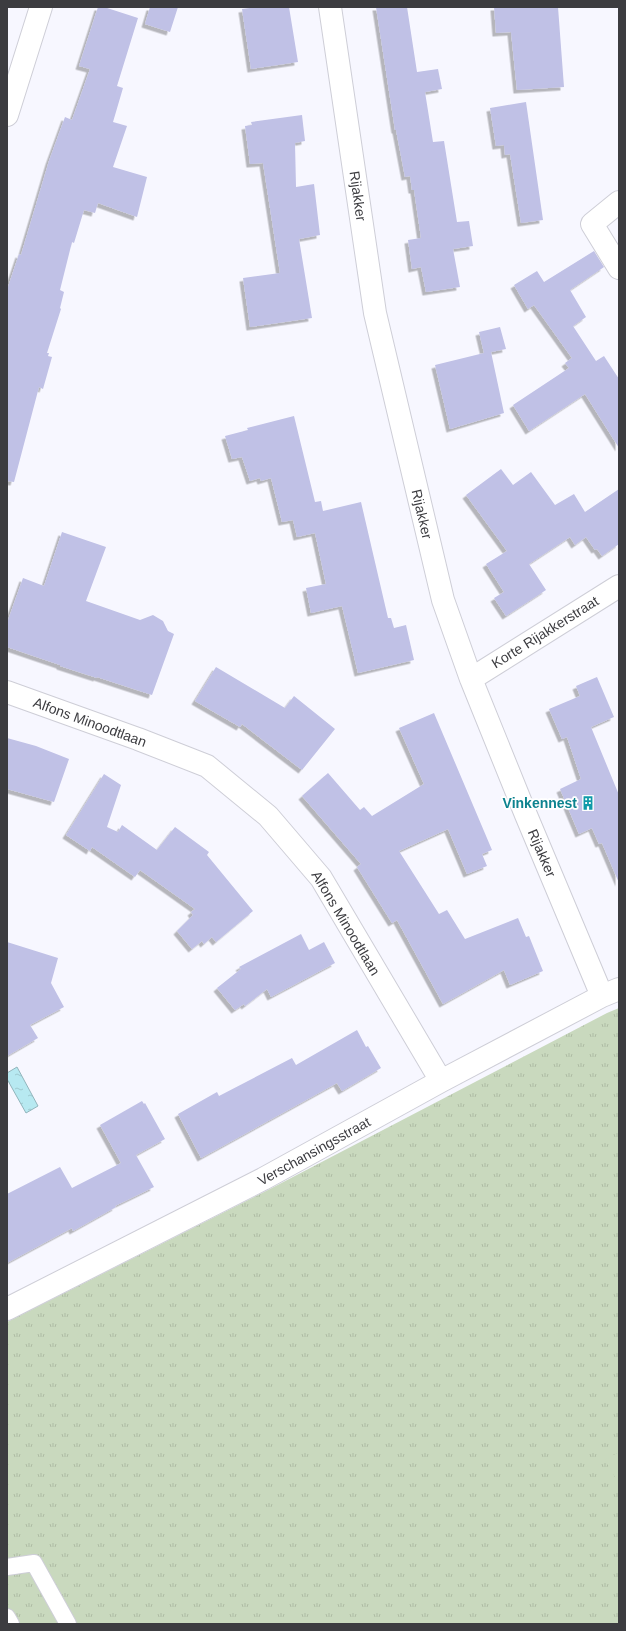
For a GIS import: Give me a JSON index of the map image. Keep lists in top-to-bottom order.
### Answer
{
  "streets": {
    "street": [
      "Rijakker",
      "Korte Rijakkerstraat",
      "Alfons Minoodtlaan",
      "Verschansingsstraat"
    ]
  },
  "crossings": [
    ["Rijakker", "Korte Rijakkerstraat"],
    ["Rijakker", "Verschansingsstraat"],
    ["Alfons Minoodtlaan", "Verschansingsstraat"]
  ],
  "places": {
    "building": ["Vinkennest"]
  }
}
